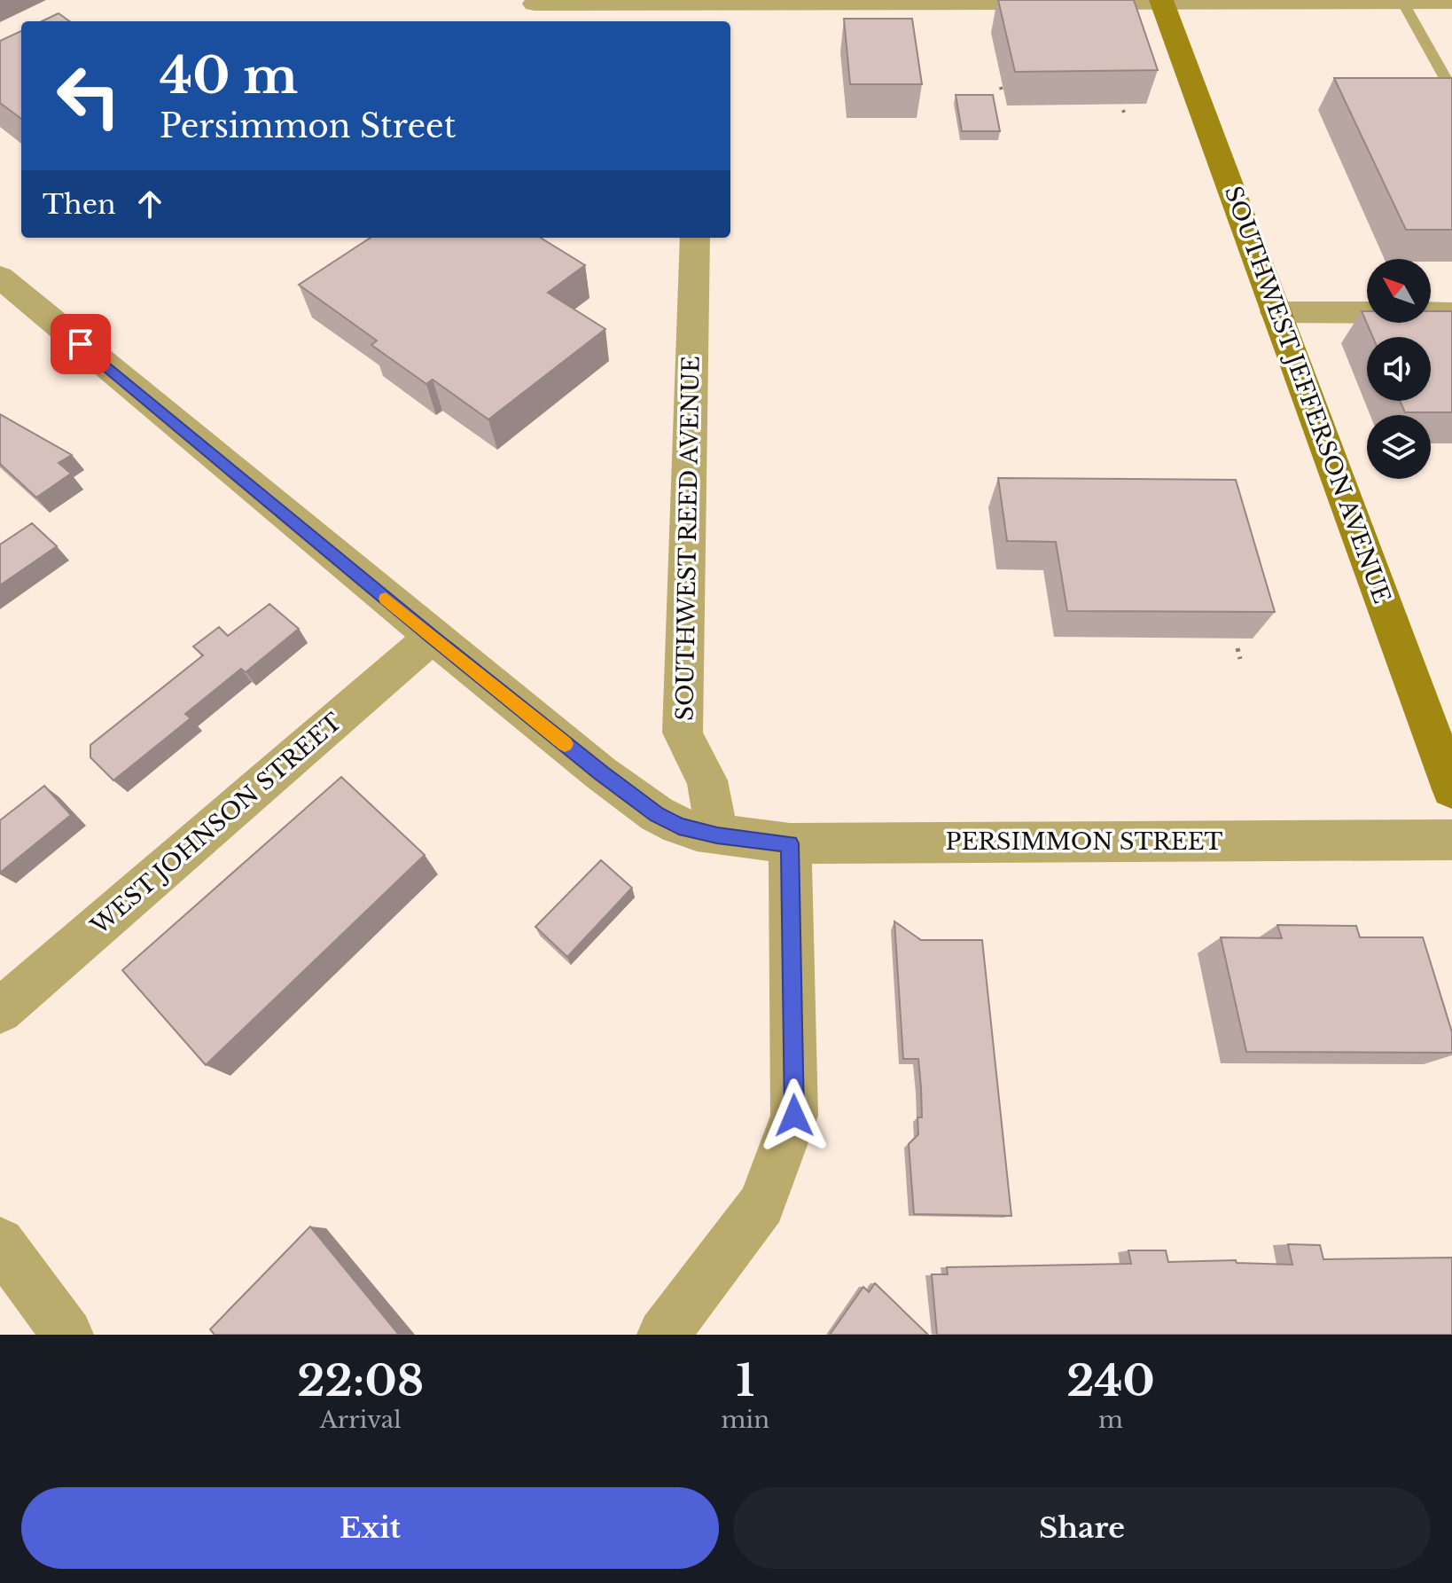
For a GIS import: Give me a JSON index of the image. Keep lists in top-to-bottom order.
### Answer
{
  "streets": {
    "main road": ["SOUTHWEST JEFFERSON AVENUE"],
    "street": ["SOUTHWEST REED AVENUE", "WEST JOHNSON STREET", "PERSIMMON STREET"]
  },
  "crossings": [
    ["SOUTHWEST REED AVENUE", "PERSIMMON STREET"],
    ["WEST JOHNSON STREET", "PERSIMMON STREET"]
  ],
  "north": "top left",
  "page": {
    "turn": ["40 m", "Persimmon Street"],
    "then": "Then",
    "eta": [
      "22:08",
      "Arrival",
      "1",
      "min",
      "240",
      "m"
    ],
    "buttons": ["Exit", "Share"]
  }
}
